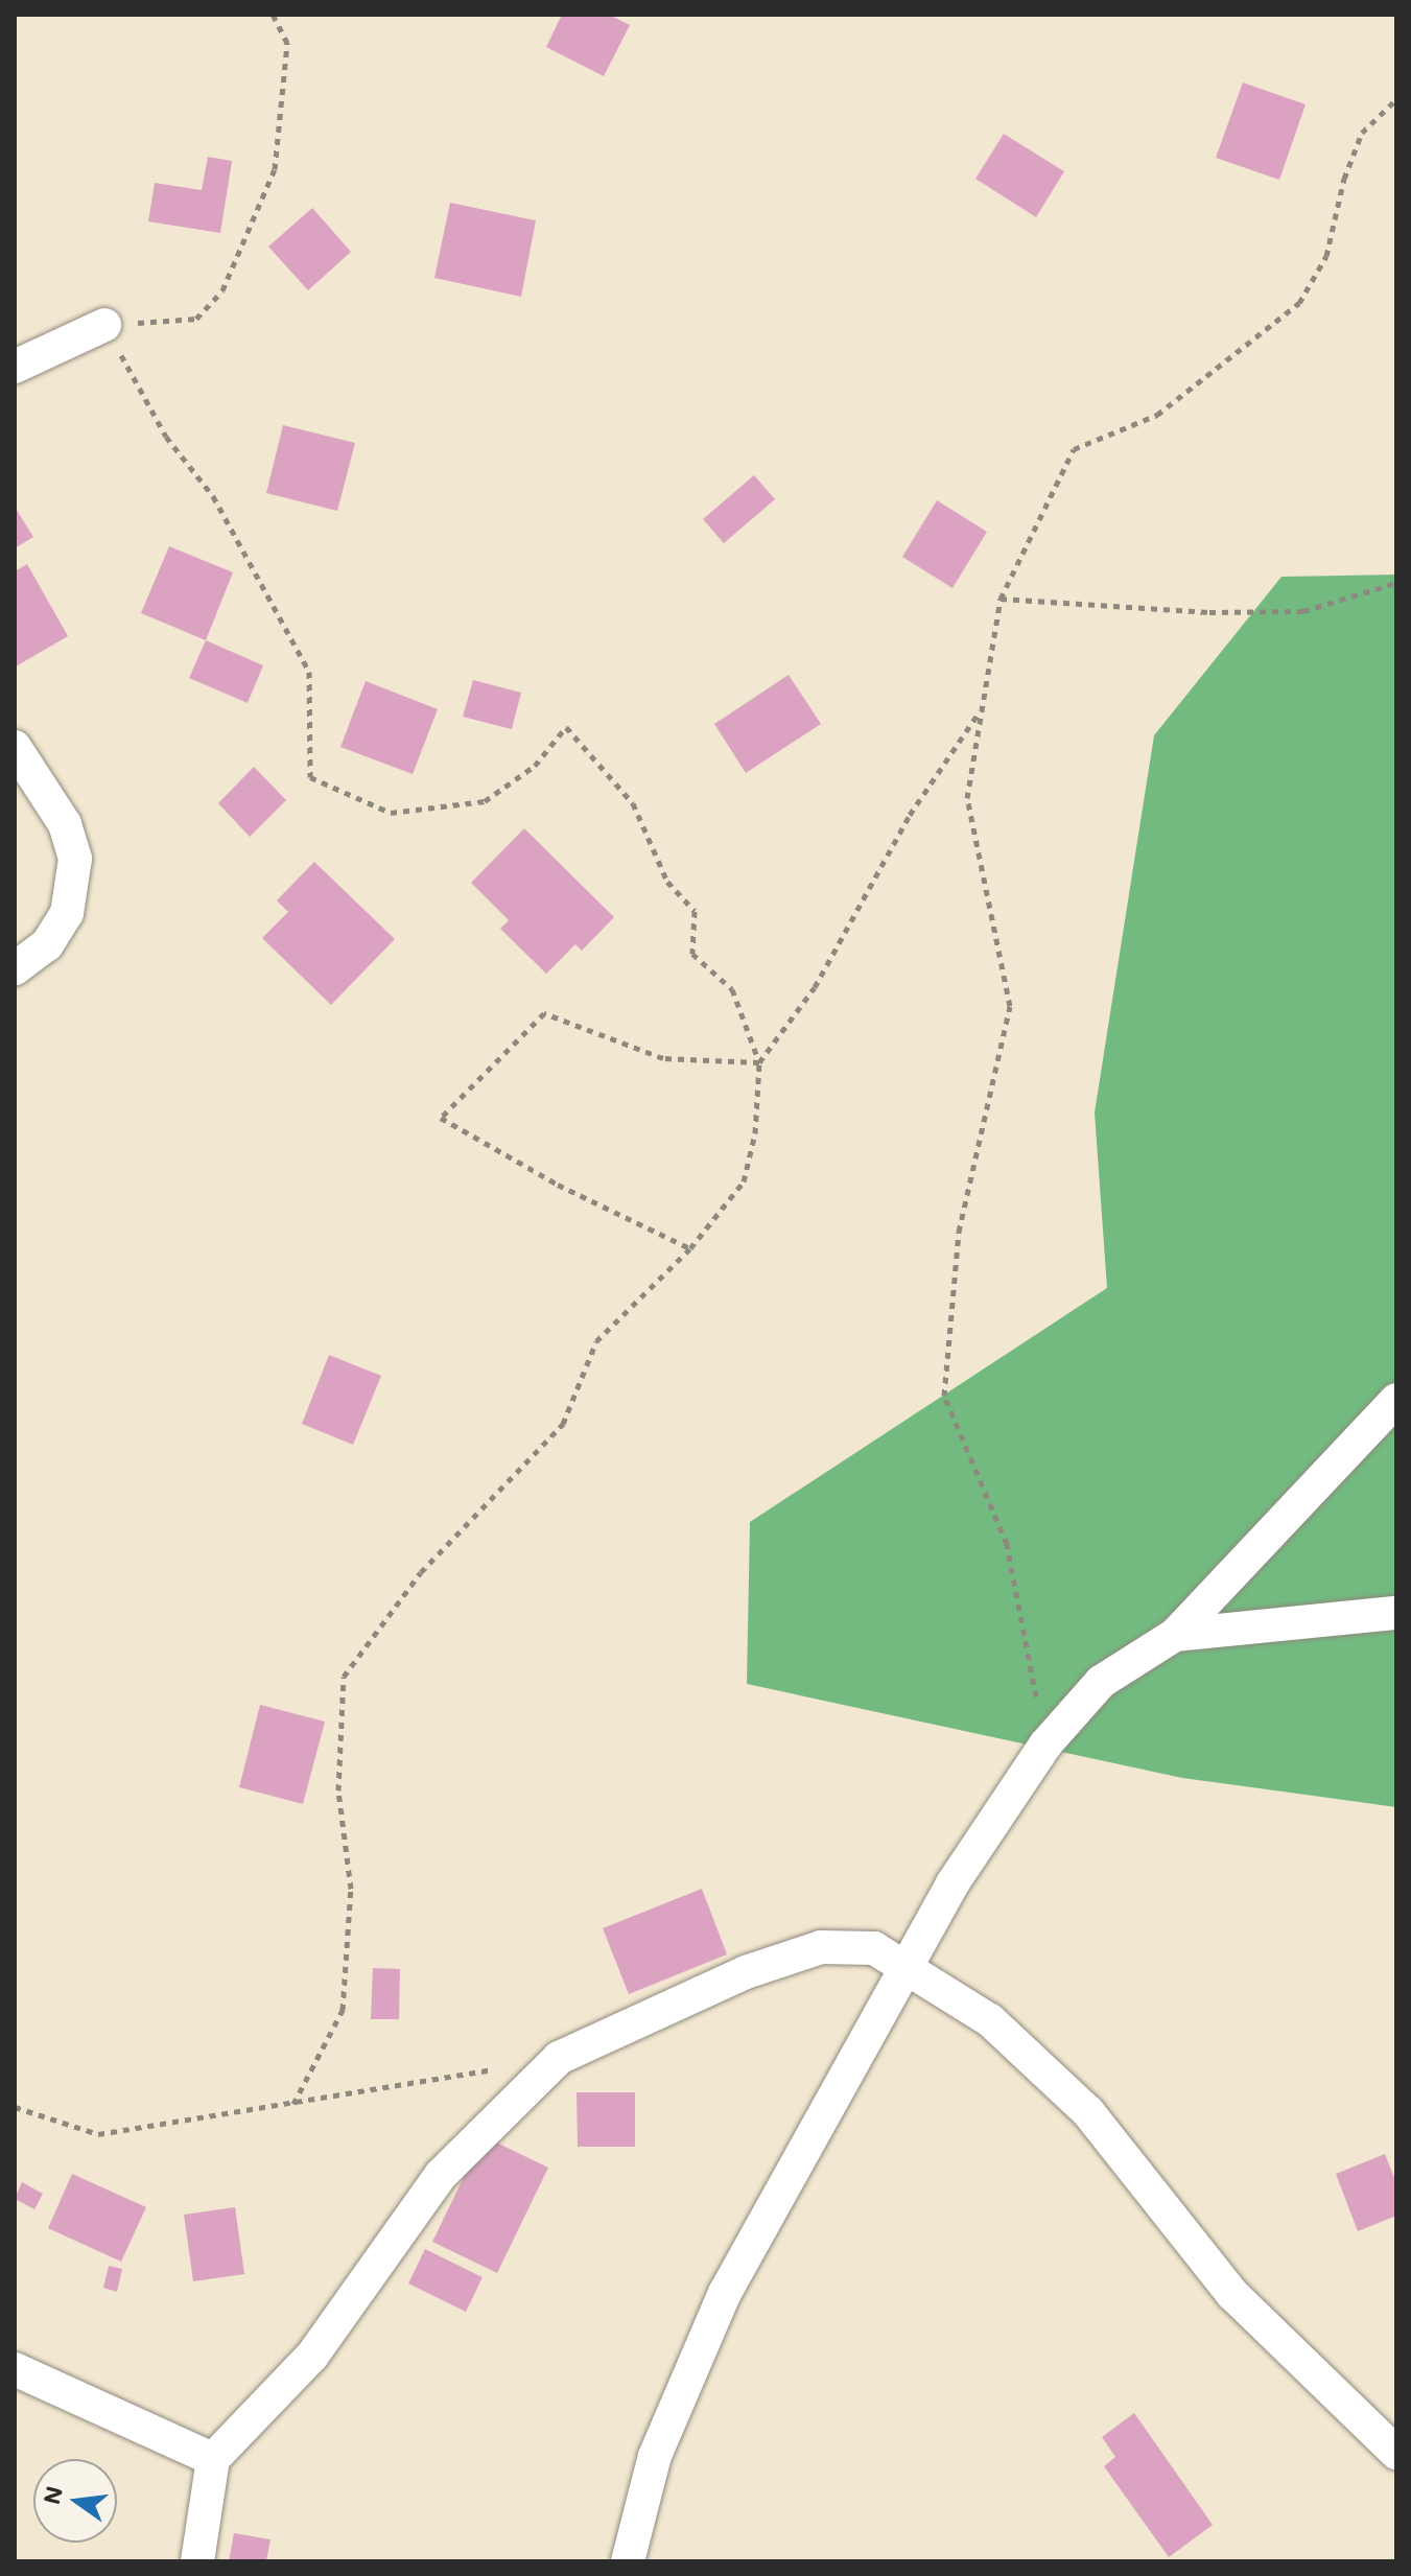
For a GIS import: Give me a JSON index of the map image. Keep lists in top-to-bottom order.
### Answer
{
  "north": "left"
}
